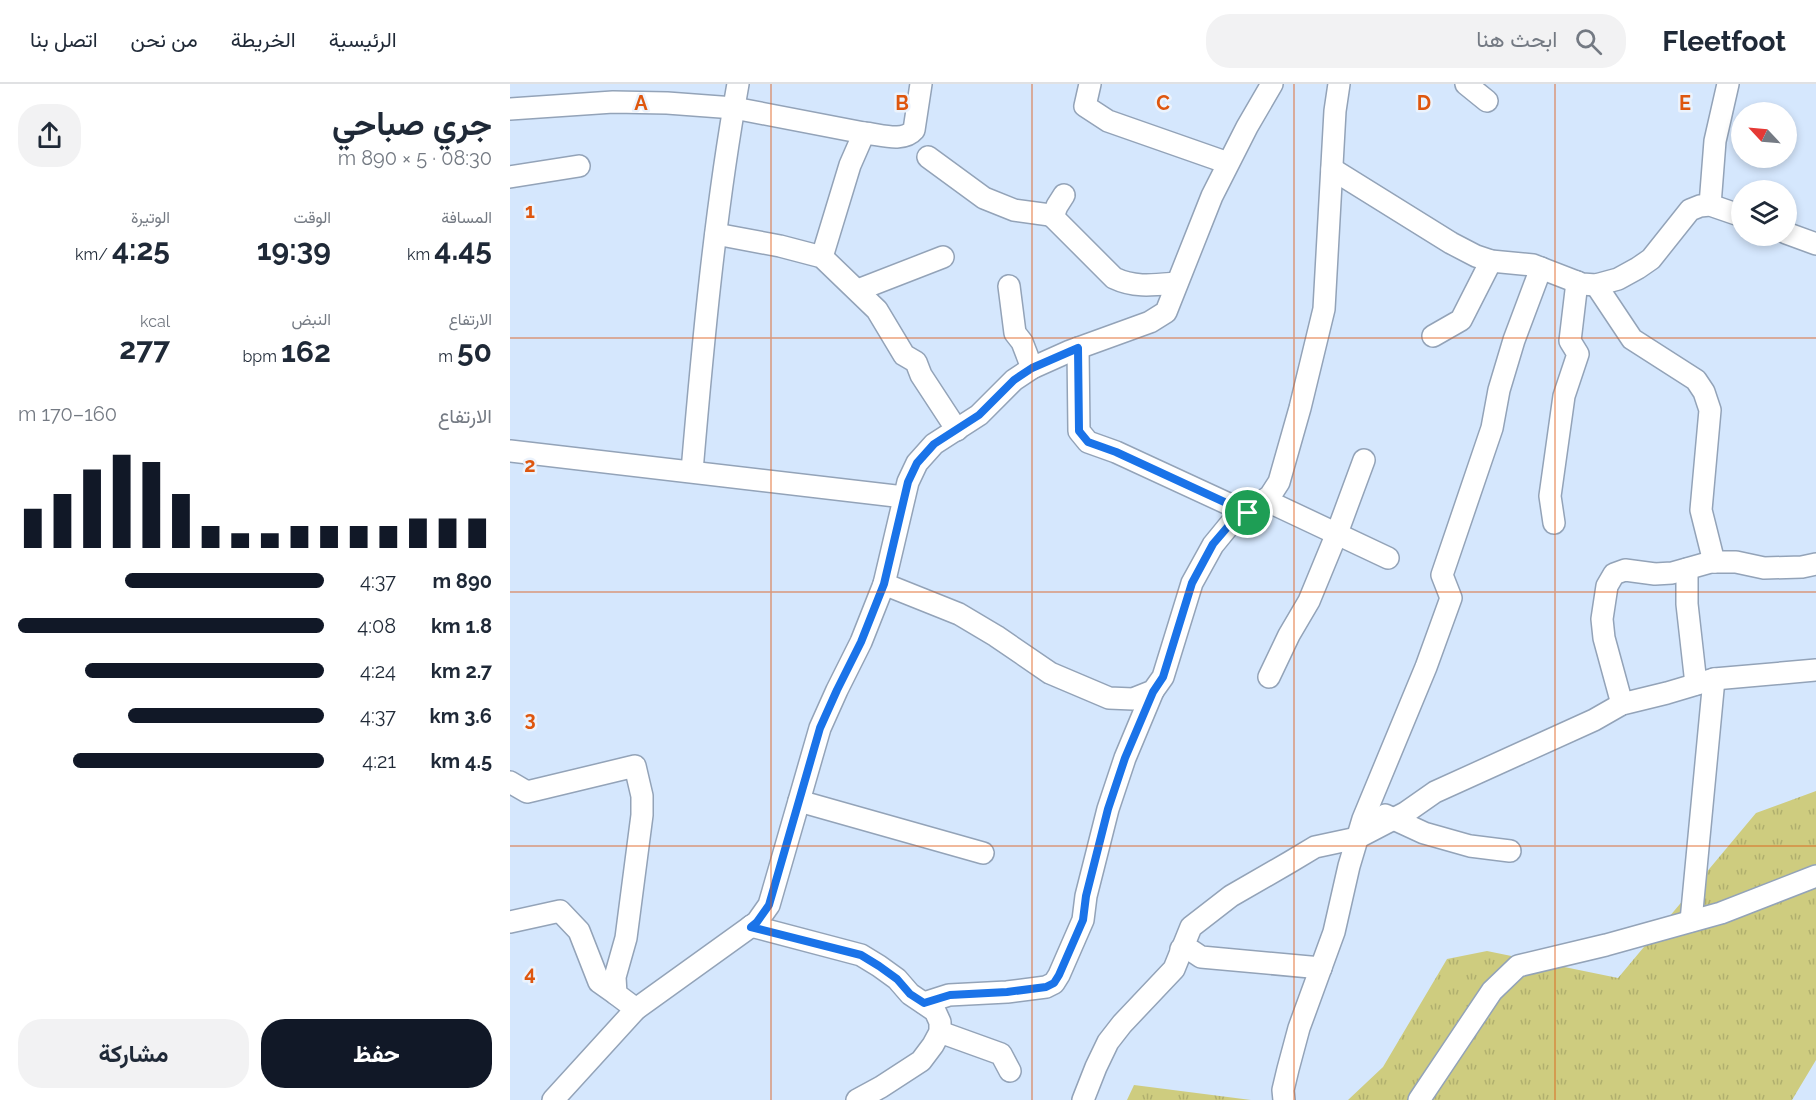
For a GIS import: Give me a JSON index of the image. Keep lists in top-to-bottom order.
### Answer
{
  "north": "top left",
  "page": {
    "header": "Fleetfoot",
    "search": "ابحث هنا",
    "nav": [
      "الرئيسية",
      "الخريطة",
      "من نحن",
      "اتصل بنا"
    ],
    "heading": ["جري صباحي", "08:30 · 5 × 890 m"],
    "stats": [
      ["المسافة", "4.45 km"],
      ["الوقت", "19:39"],
      ["الوتيرة", "4:25 /km"],
      ["الارتفاع", "50 m"],
      ["النبض", "162 bpm"],
      ["kcal", "277"]
    ],
    "chart": ["الارتفاع", "160–170 m"],
    "list": [
      {
        "name": "890 m",
        "note": "4:37"
      },
      {
        "name": "1.8 km",
        "note": "4:08"
      },
      {
        "name": "2.7 km",
        "note": "4:24"
      },
      {
        "name": "3.6 km",
        "note": "4:37"
      },
      {
        "name": "4.5 km",
        "note": "4:21"
      }
    ],
    "buttons": ["حفظ", "مشاركة"]
  },
  "grid": {
    "columns": [
      "A",
      "B",
      "C",
      "D",
      "E"
    ],
    "rows": [
      "1",
      "2",
      "3",
      "4"
    ]
  }
}
